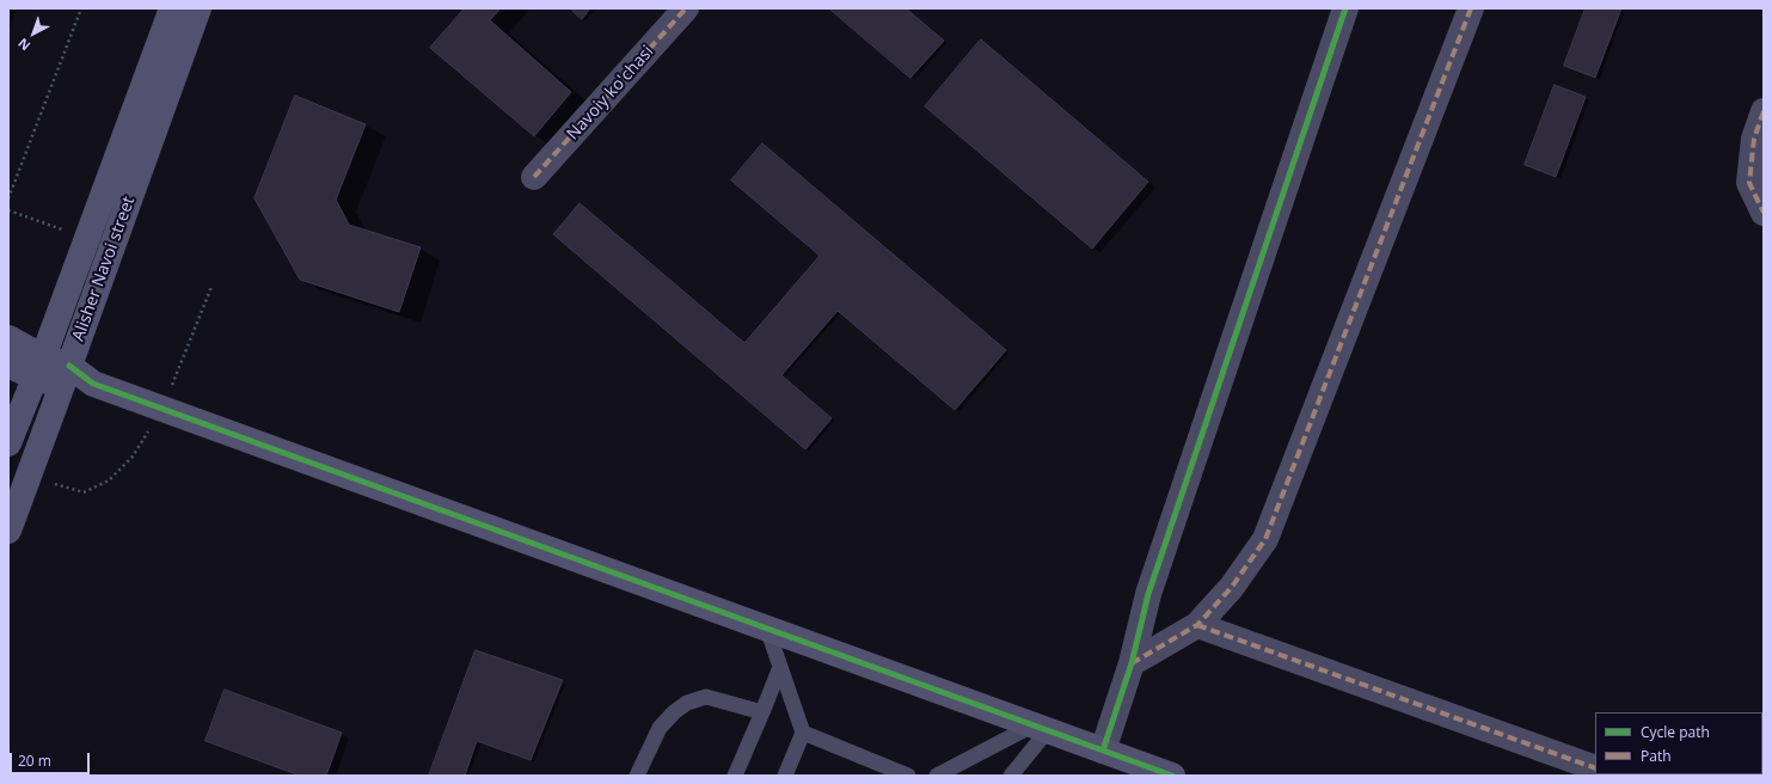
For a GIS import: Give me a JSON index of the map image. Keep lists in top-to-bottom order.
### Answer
{
  "streets": {
    "street": ["Navoiy ko'chasi", "Alisher Navoi street"]
  },
  "legend": ["Cycle path", "Path"],
  "scale_bar": "20 m",
  "north": "bottom left"
}
